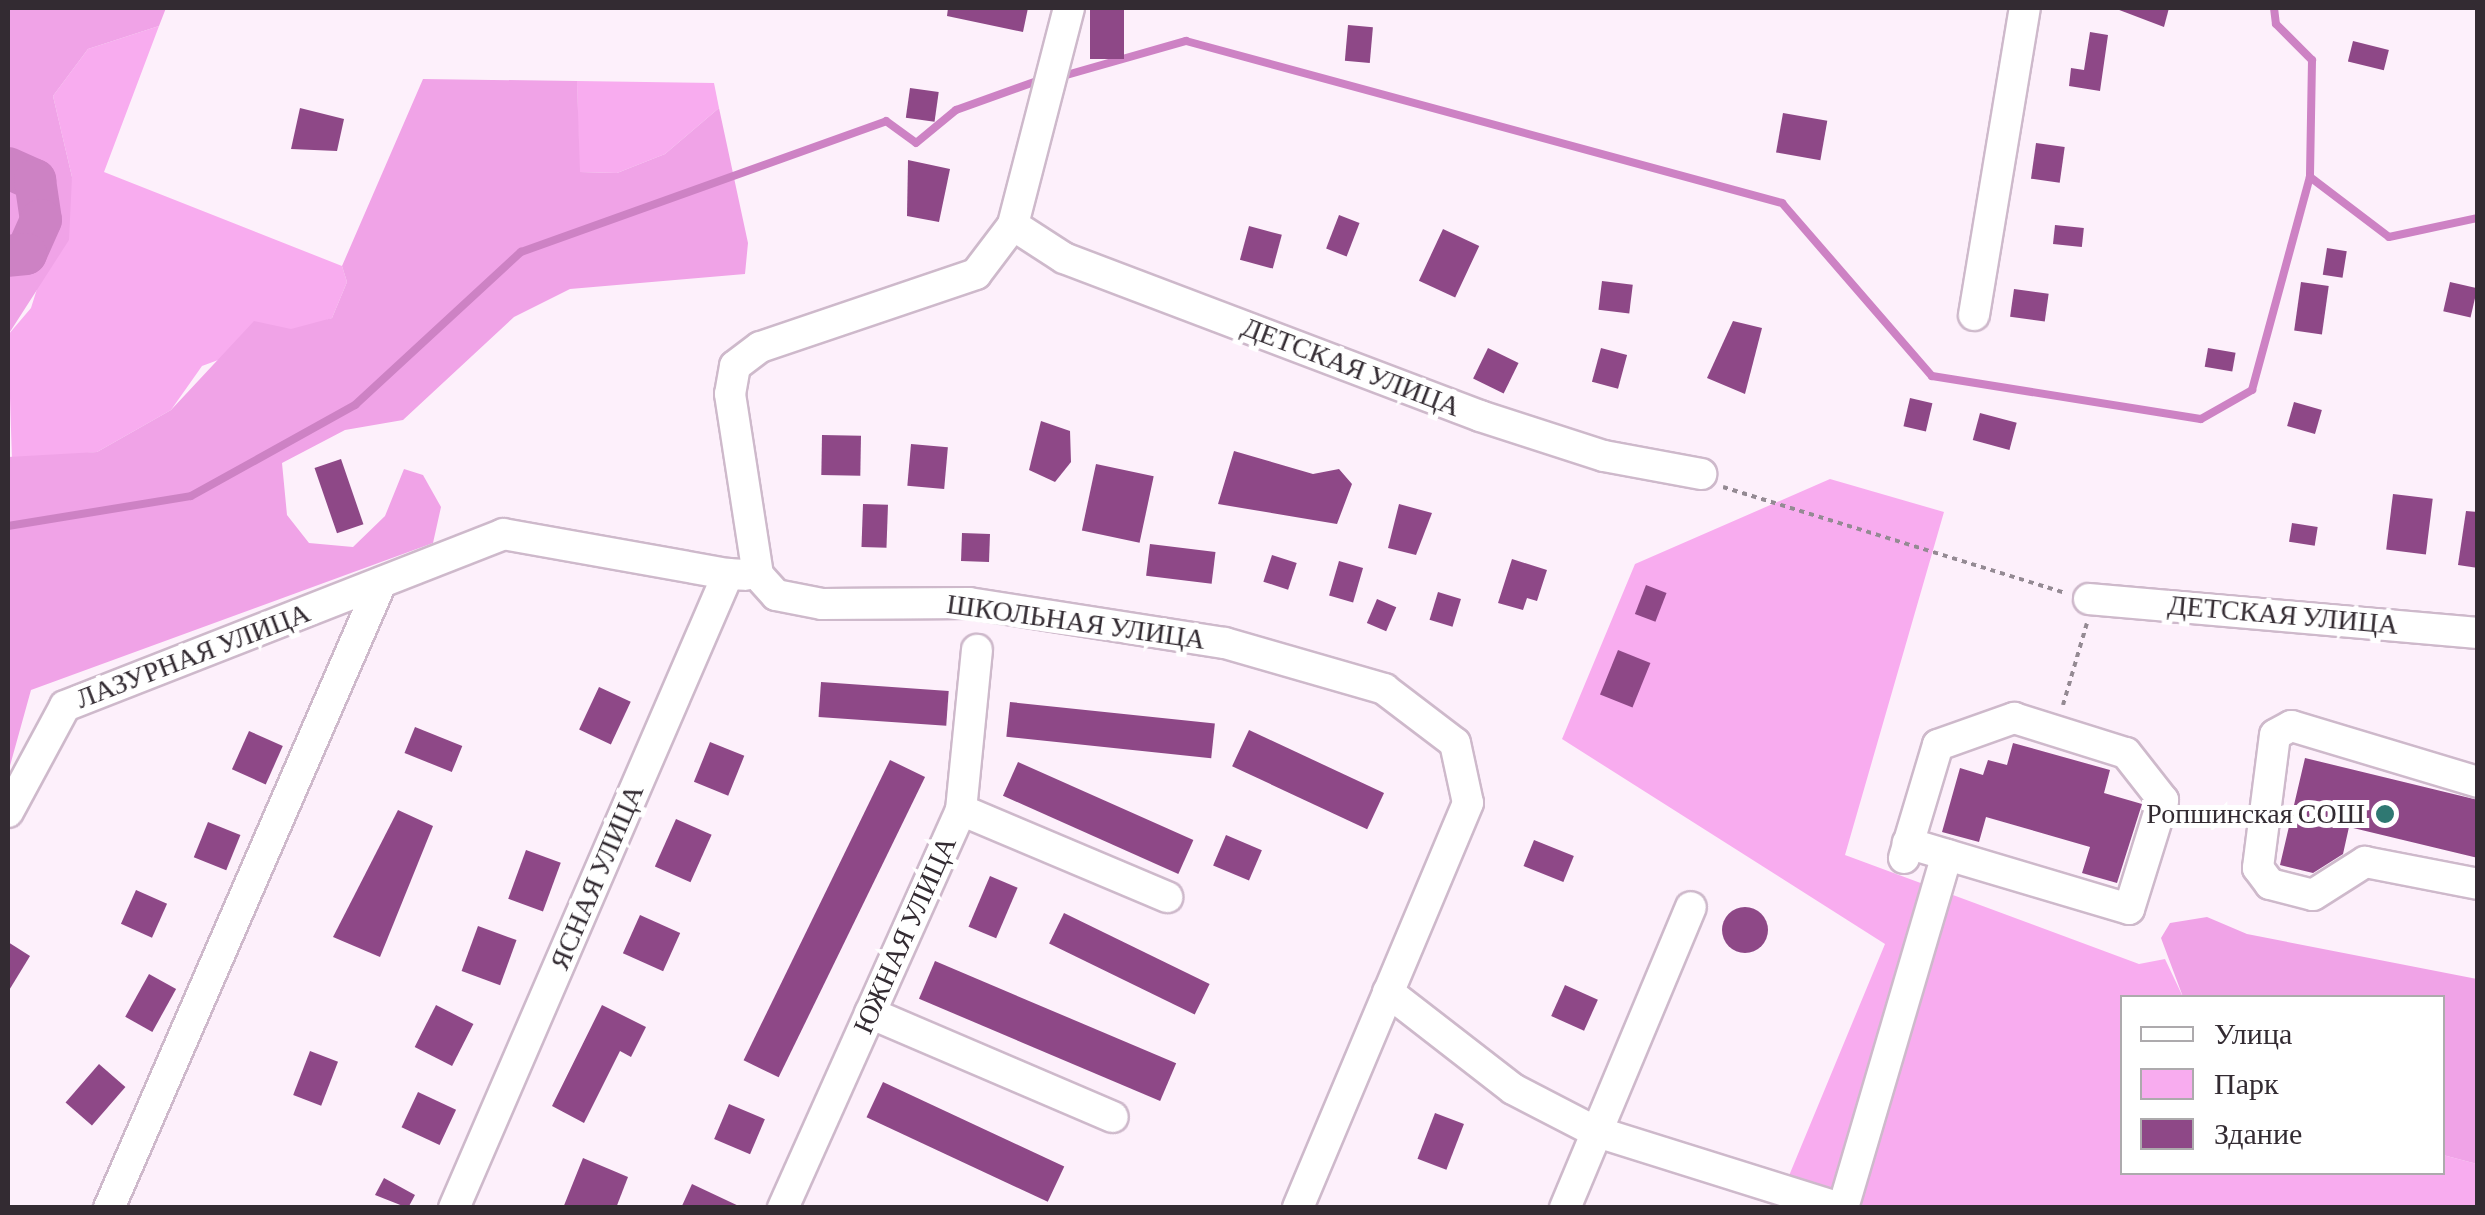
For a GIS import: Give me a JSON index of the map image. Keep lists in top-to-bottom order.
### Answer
{
  "streets": {
    "street": [
      "ДЕТСКАЯ УЛИЦА",
      "ШКОЛЬНАЯ УЛИЦА",
      "ЛАЗУРНАЯ УЛИЦА",
      "ЯСНАЯ УЛИЦА",
      "ЮЖНАЯ УЛИЦА"
    ]
  },
  "crossings": [
    ["ШКОЛЬНАЯ УЛИЦА", "ЛАЗУРНАЯ УЛИЦА"],
    ["ШКОЛЬНАЯ УЛИЦА", "ЯСНАЯ УЛИЦА"]
  ],
  "places": ["Ропшинская СОШ"],
  "legend": ["Улица", "Парк", "Здание"]
}
